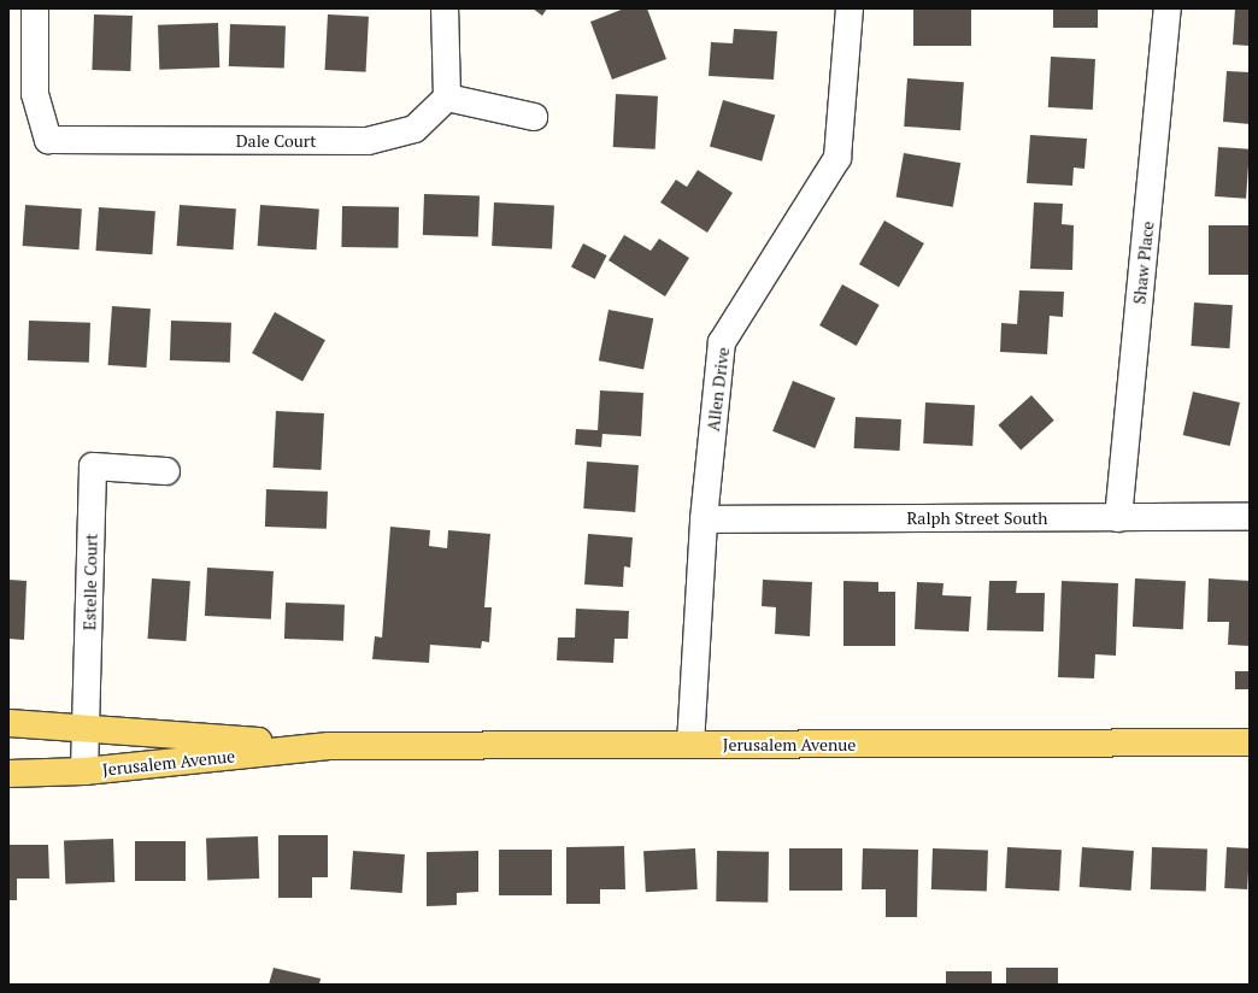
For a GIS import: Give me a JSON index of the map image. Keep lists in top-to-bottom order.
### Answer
{
  "streets": {
    "main road": ["Jerusalem Avenue"],
    "street": [
      "Dale Court",
      "Shaw Place",
      "Allen Drive",
      "Ralph Street South",
      "Estelle Court"
    ]
  },
  "crossings": [
    ["Shaw Place", "Ralph Street South"],
    ["Allen Drive", "Ralph Street South"],
    ["Allen Drive", "Jerusalem Avenue"],
    ["Estelle Court", "Jerusalem Avenue"]
  ]
}
